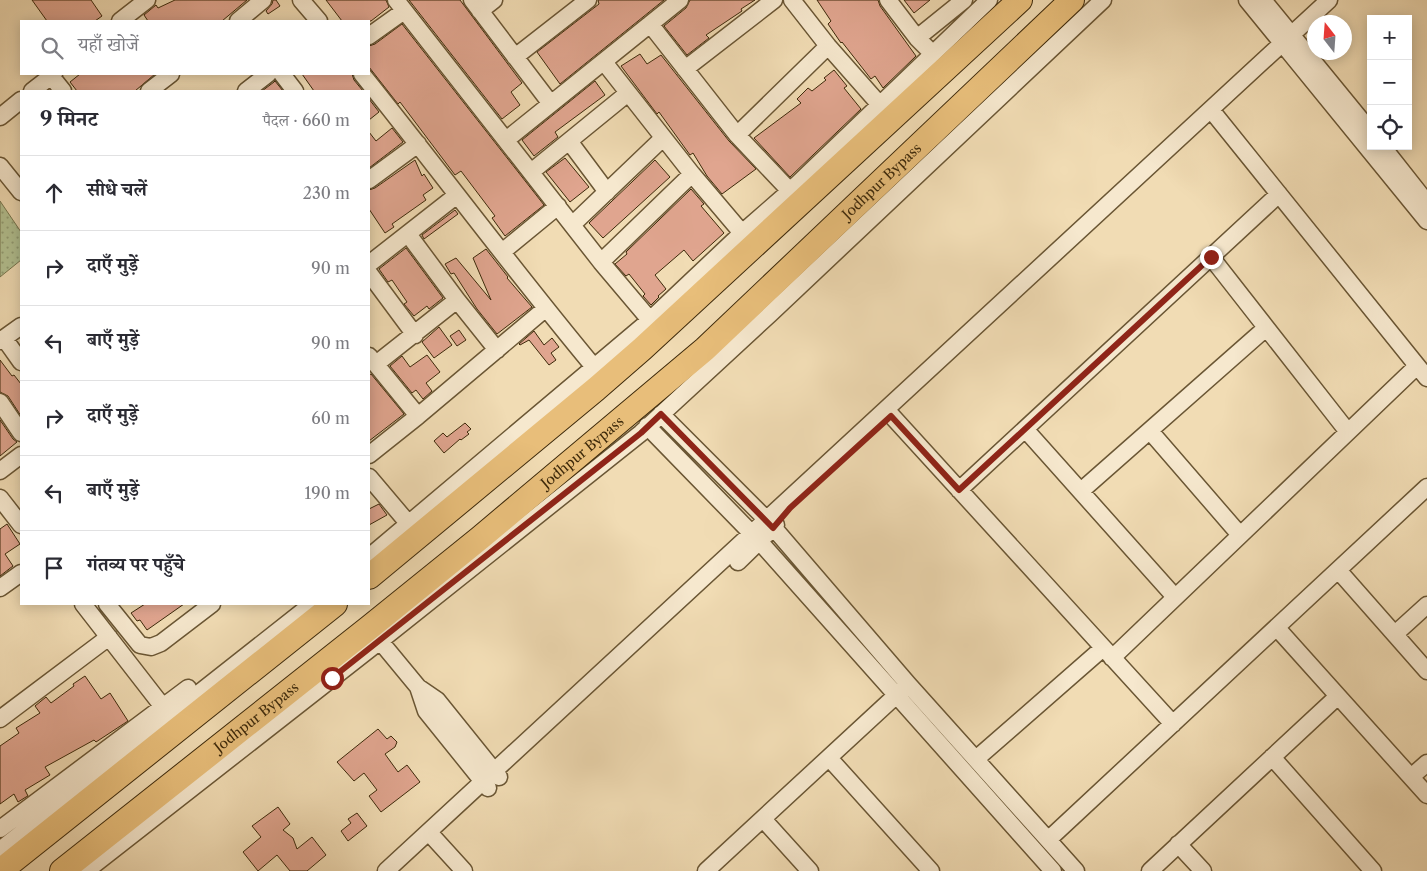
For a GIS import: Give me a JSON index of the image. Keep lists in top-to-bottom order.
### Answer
{
  "streets": {
    "highway": ["Jodhpur Bypass"]
  },
  "north": "top",
  "page": {
    "map_buttons": ["+", "−"],
    "search": "यहाँ खोजें",
    "heading": ["9 मिनट", "पैदल · 660 m"],
    "list": [
      ["सीधे चलें", "230 m"],
      ["दाएँ मुड़ें", "90 m"],
      ["बाएँ मुड़ें", "90 m"],
      ["दाएँ मुड़ें", "60 m"],
      ["बाएँ मुड़ें", "190 m"],
      "गंतव्य पर पहुँचे"
    ]
  }
}
